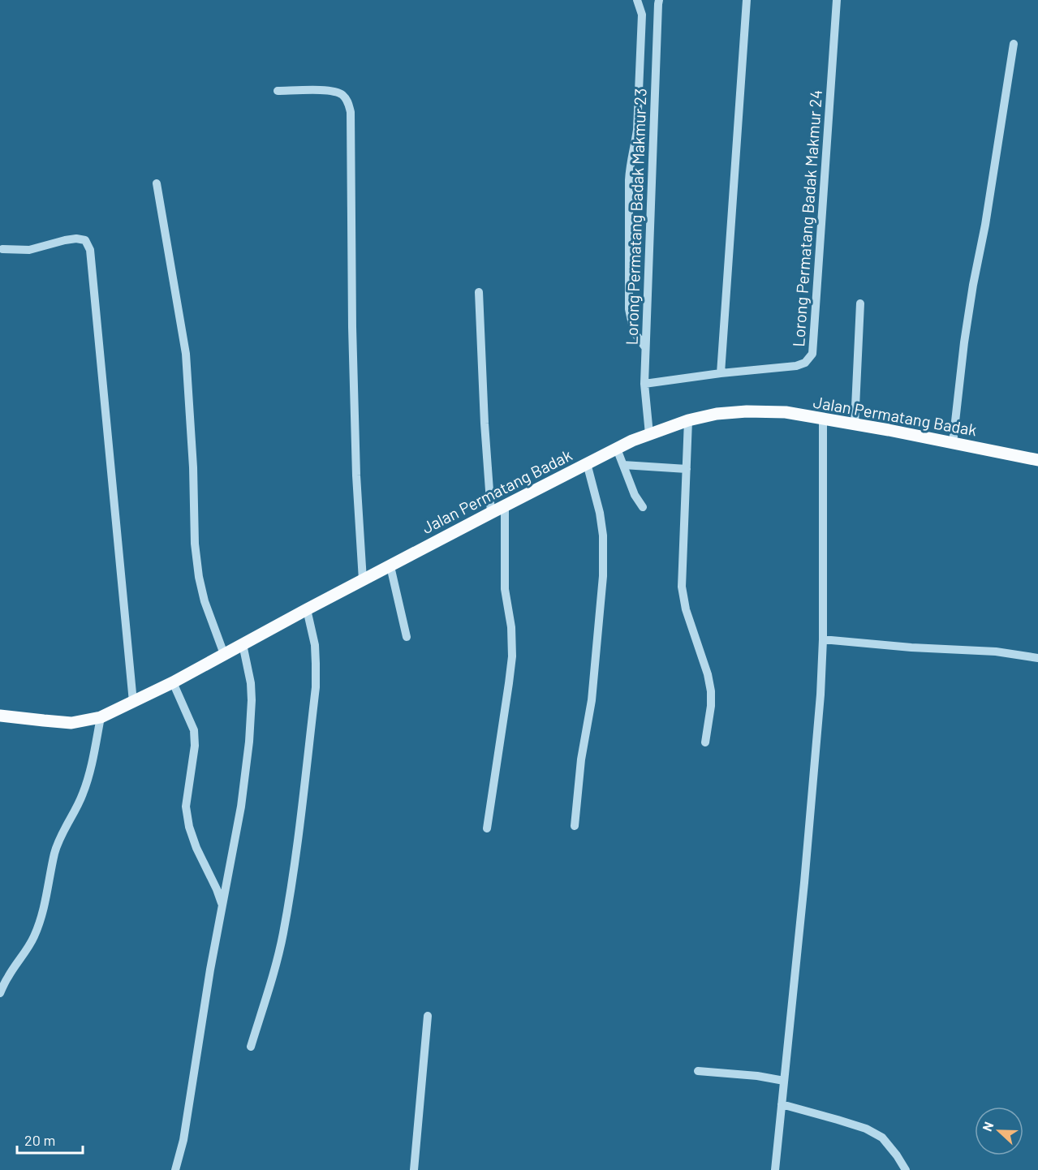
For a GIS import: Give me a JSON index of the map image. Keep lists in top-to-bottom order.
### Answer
{
  "streets": {
    "main road": ["Jalan Permatang Badak"],
    "street": ["Lorong Permatang Badak Makmur 23", "Lorong Permatang Badak Makmur 24"]
  },
  "crossings": [
    ["Lorong Permatang Badak Makmur 23", "Lorong Permatang Badak Makmur 24"],
    ["Lorong Permatang Badak Makmur 23", "Jalan Permatang Badak"]
  ],
  "scale_bar": "20 m",
  "north": "left"
}
